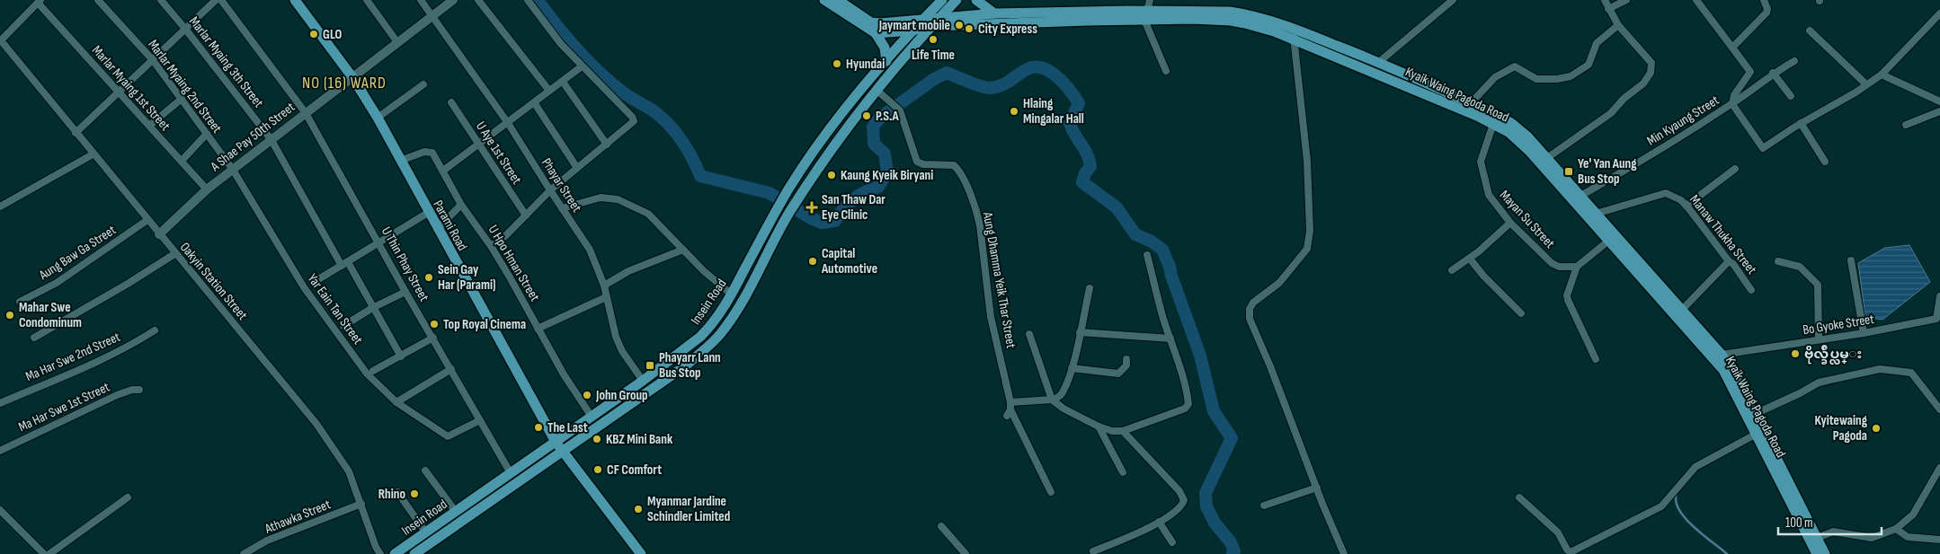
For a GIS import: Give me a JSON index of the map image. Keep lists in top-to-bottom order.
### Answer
{
  "streets": {
    "main road": ["Kyaik Waing Pagoda Road", "Parami Road", "Insein Road"],
    "street": [
      "Marlar Myaing 3th Street",
      "Marlar Myaing 2nd Street",
      "Marlar Myaing 1st Street",
      "Min Kyaung Street",
      "A Shae Pay 50th Street",
      "U Aye 1st Street",
      "Phayar Street",
      "Mayan Su Street",
      "Manaw Thukha Street",
      "Aung Baw Ga Street",
      "U Hpo Hman Street",
      "U Thin Phay Street",
      "Aung Dhamma Yeik Thar Street",
      "Oakyin Station Street",
      "Yar Eain Tan Street",
      "Bo Gyoke Street",
      "Ma Har Swe 2nd Street",
      "Ma Har Swe 1st Street",
      "Athawka Street"
    ]
  },
  "crossings": [
    ["Marlar Myaing 3th Street", "A Shae Pay 50th Street"],
    ["Marlar Myaing 2nd Street", "A Shae Pay 50th Street"],
    ["Marlar Myaing 2nd Street", "Yar Eain Tan Street"],
    ["Marlar Myaing 1st Street", "A Shae Pay 50th Street"],
    ["Kyaik Waing Pagoda Road", "Min Kyaung Street"],
    ["Kyaik Waing Pagoda Road", "Mayan Su Street"],
    ["Kyaik Waing Pagoda Road", "Manaw Thukha Street"],
    ["Kyaik Waing Pagoda Road", "Insein Road"],
    ["Kyaik Waing Pagoda Road", "Bo Gyoke Street"],
    ["A Shae Pay 50th Street", "Phayar Street"],
    ["A Shae Pay 50th Street", "Parami Road"],
    ["A Shae Pay 50th Street", "U Thin Phay Street"],
    ["A Shae Pay 50th Street", "Oakyin Station Street"],
    ["A Shae Pay 50th Street", "Yar Eain Tan Street"],
    ["Phayar Street", "Insein Road"],
    ["Parami Road", "U Hpo Hman Street"],
    ["Parami Road", "Insein Road"],
    ["Aung Baw Ga Street", "Oakyin Station Street"],
    ["U Hpo Hman Street", "Insein Road"],
    ["U Thin Phay Street", "Insein Road"],
    ["U Thin Phay Street", "Yar Eain Tan Street"],
    ["Aung Dhamma Yeik Thar Street", "Insein Road"],
    ["Oakyin Station Street", "Athawka Street"]
  ],
  "districts": ["NO (16) WARD"],
  "places": {
    "other": [
      "Jaymart mobile",
      "City Express",
      "GLO",
      "Life Time",
      "Hyundai",
      "Hlaing Mingalar Hall",
      "P.S.A",
      "Kaung Kyeik Biryani",
      "Capital Automotive",
      "Sein Gay Har (Parami)",
      "Mahar Swe Condominum",
      "Top Royal Cinema",
      "ဗိုလ္ခ်ဳပ္လမ္း",
      "John Group",
      "The Last",
      "Kyitewaing Pagoda",
      "KBZ Mini Bank",
      "CF Comfort",
      "Rhino",
      "Myanmar Jardine Schindler Limited"
    ],
    "transit": ["Ye' Yan Aung Bus Stop", "Phayarr Lann Bus Stop"],
    "health": ["San Thaw Dar Eye Clinic"]
  },
  "scale_bar": "100 m"
}
